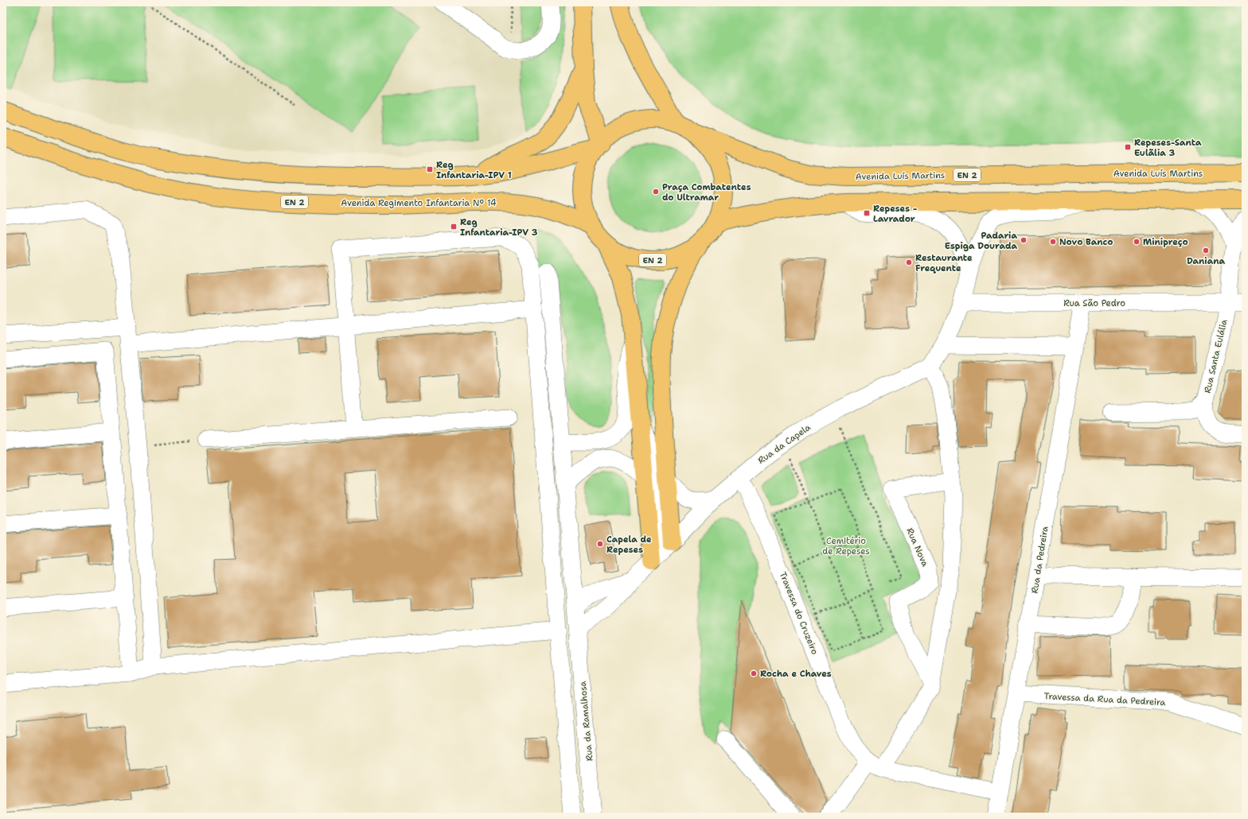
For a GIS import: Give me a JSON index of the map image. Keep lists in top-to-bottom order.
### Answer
{
  "streets": {
    "main road": ["Avenida Luís Martins", "EN 2", "Avenida Regimento Infantaria Nº 14"],
    "street": [
      "Rua São Pedro",
      "Rua Santa Eulália",
      "Rua da Capela",
      "Rua Nova",
      "Rua da Pedreira",
      "Travessa do Cruzeiro",
      "Travessa da Rua da Pedreira",
      "Rua da Ramalhosa"
    ]
  },
  "crossings": [
    ["Avenida Luís Martins", "EN 2"],
    ["EN 2", "Avenida Regimento Infantaria Nº 14"],
    ["Rua São Pedro", "Rua Santa Eulália"],
    ["Rua São Pedro", "Rua da Pedreira"],
    ["Rua da Capela", "Travessa do Cruzeiro"],
    ["Rua da Capela", "Rua da Ramalhosa"],
    ["Rua da Pedreira", "Travessa da Rua da Pedreira"]
  ],
  "parks": ["Cemitério de Repeses"],
  "places": {
    "transit": [
      "Repeses-Santa Eulãlia 3",
      "Reg Infantaria-IPV 1",
      "Repeses - Lavrador",
      "Reg Infantaria-IPV 3"
    ],
    "other": [
      "Praça Combatentes do Ultramar",
      "Padaria Espiga Dourada",
      "Novo Banco",
      "Minipreço",
      "Daniana",
      "Restaurante Frequente",
      "Capela de Repeses",
      "Rocha e Chaves"
    ]
  }
}
